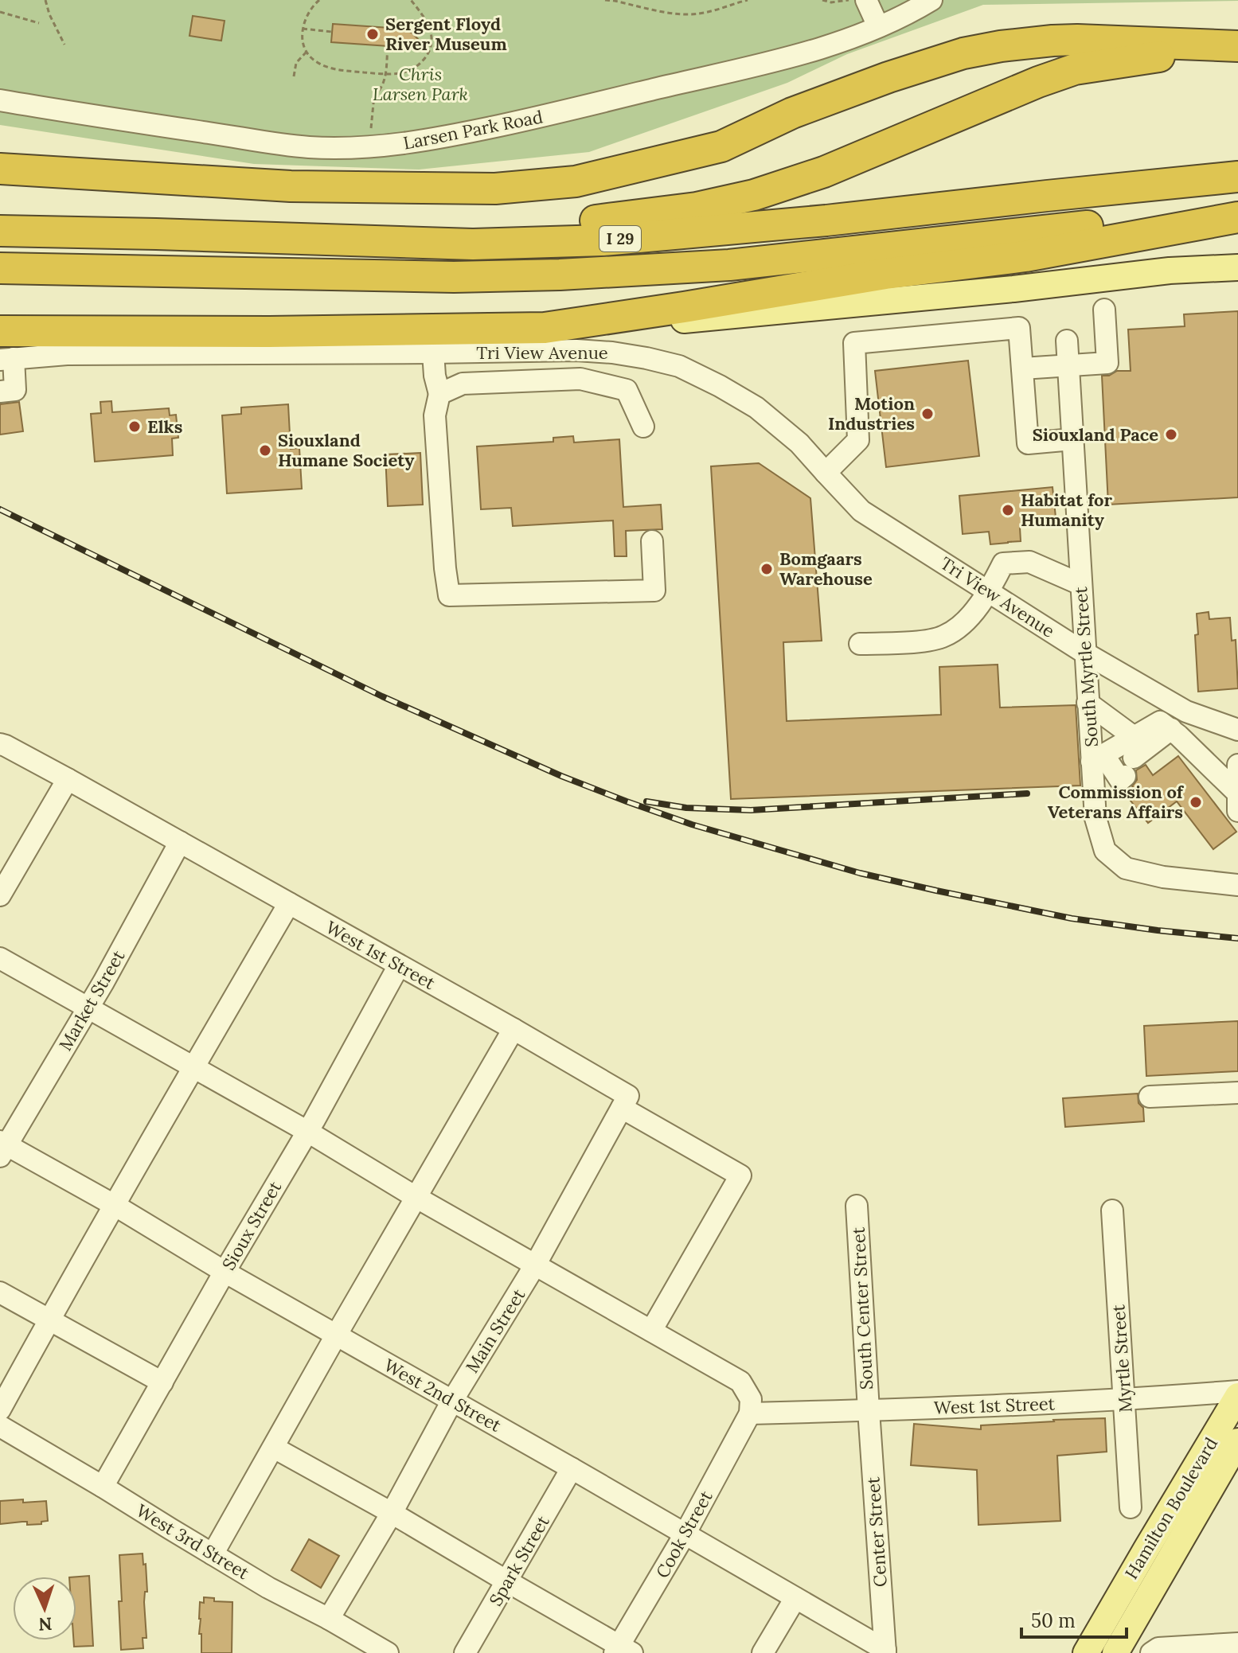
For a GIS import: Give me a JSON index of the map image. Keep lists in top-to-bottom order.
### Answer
{
  "streets": {
    "highway": ["I 29"],
    "main road": ["Hamilton Boulevard"],
    "street": [
      "Larsen Park Road",
      "Tri View Avenue",
      "South Myrtle Street",
      "West 1st Street",
      "Market Street",
      "Sioux Street",
      "South Center Street",
      "Main Street",
      "Myrtle Street",
      "West 2nd Street",
      "Center Street",
      "Cook Street",
      "West 3rd Street",
      "Spark Street"
    ]
  },
  "crossings": [
    ["Tri View Avenue", "South Myrtle Street"],
    ["West 1st Street", "Market Street"],
    ["West 1st Street", "Sioux Street"],
    ["West 1st Street", "South Center Street"],
    ["West 1st Street", "Main Street"],
    ["West 1st Street", "Myrtle Street"],
    ["West 1st Street", "Hamilton Boulevard"],
    ["West 1st Street", "Center Street"],
    ["West 1st Street", "Cook Street"],
    ["Market Street", "West 2nd Street"],
    ["Sioux Street", "West 2nd Street"],
    ["Sioux Street", "West 3rd Street"],
    ["South Center Street", "Center Street"],
    ["Main Street", "West 2nd Street"],
    ["Main Street", "West 3rd Street"],
    ["West 2nd Street", "Center Street"],
    ["West 2nd Street", "Cook Street"],
    ["West 2nd Street", "Spark Street"]
  ],
  "parks": ["Chris Larsen Park"],
  "places": [
    "Sergent Floyd River Museum",
    "Motion Industries",
    "Elks",
    "Siouxland Pace",
    "Siouxland Humane Society",
    "Habitat for Humanity",
    "Bomgaars Warehouse",
    "Commission of Veterans Affairs"
  ],
  "scale_bar": "50 m",
  "north": "bottom"
}
